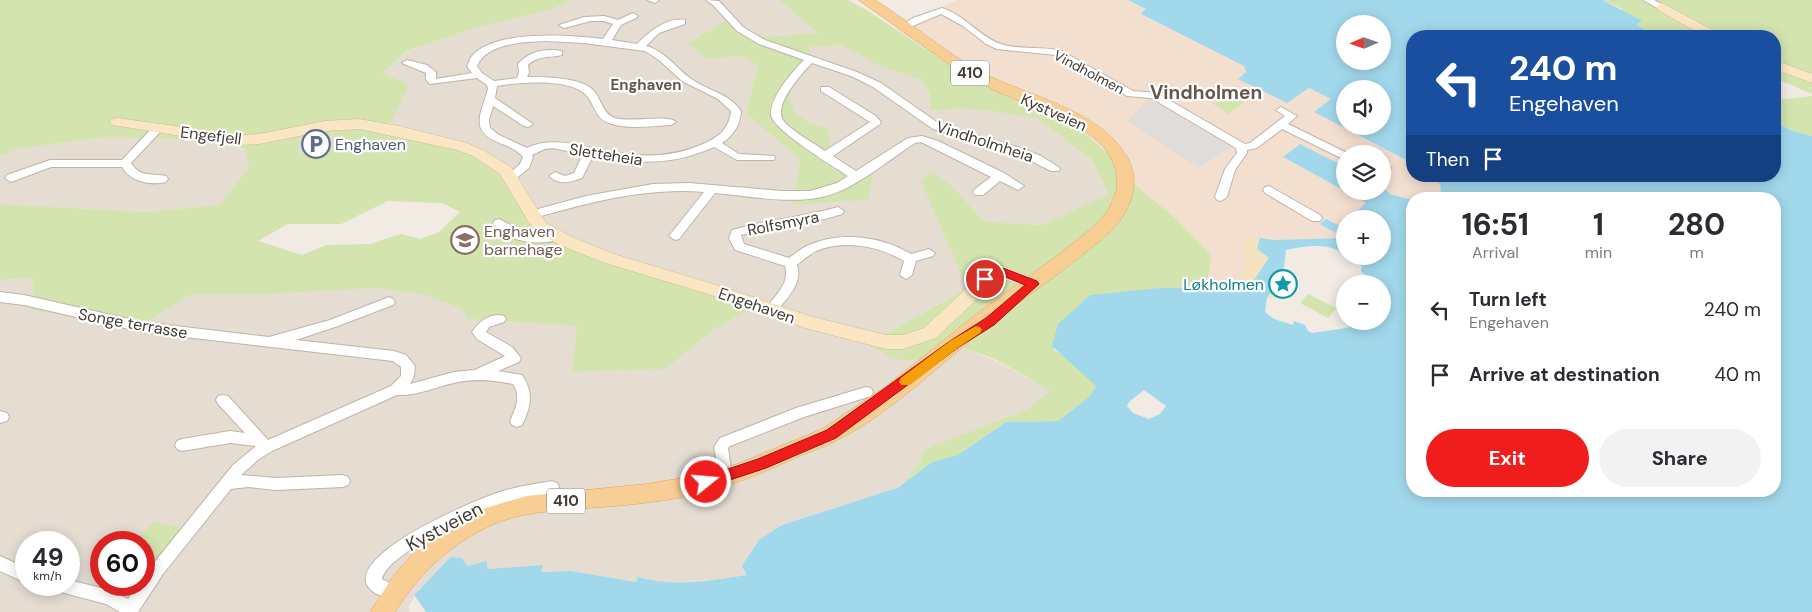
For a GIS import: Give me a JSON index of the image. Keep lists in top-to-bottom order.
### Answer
{
  "streets": {
    "main road": ["410", "Kystveien"],
    "street": [
      "Vindholmen",
      "Engefjell",
      "Vindholmheia",
      "Sletteheia",
      "Rolfsmyra",
      "Engehaven",
      "Songe terrasse"
    ]
  },
  "crossings": [
    ["Vindholmen", "Kystveien"],
    ["Kystveien", "Engehaven"],
    ["Engefjell", "Engehaven"],
    ["Vindholmheia", "Engehaven"]
  ],
  "districts": ["Enghaven", "Vindholmen"],
  "places": {
    "parking": ["Enghaven"],
    "school or university": ["Enghaven barnehage"],
    "place": ["Løkholmen"]
  },
  "north": "left",
  "page": {
    "map_buttons": ["+", "−"],
    "turn": ["240 m", "Engehaven"],
    "then": "Then",
    "eta": [
      "16:51",
      "Arrival",
      "1",
      "min",
      "280",
      "m"
    ],
    "list": [
      {
        "name": "Turn left",
        "note": "Engehaven",
        "value": "240 m"
      },
      {
        "name": "Arrive at destination",
        "value": "40 m"
      }
    ],
    "buttons": ["Exit", "Share"],
    "speed": "49 km/h",
    "limit": "60"
  }
}
